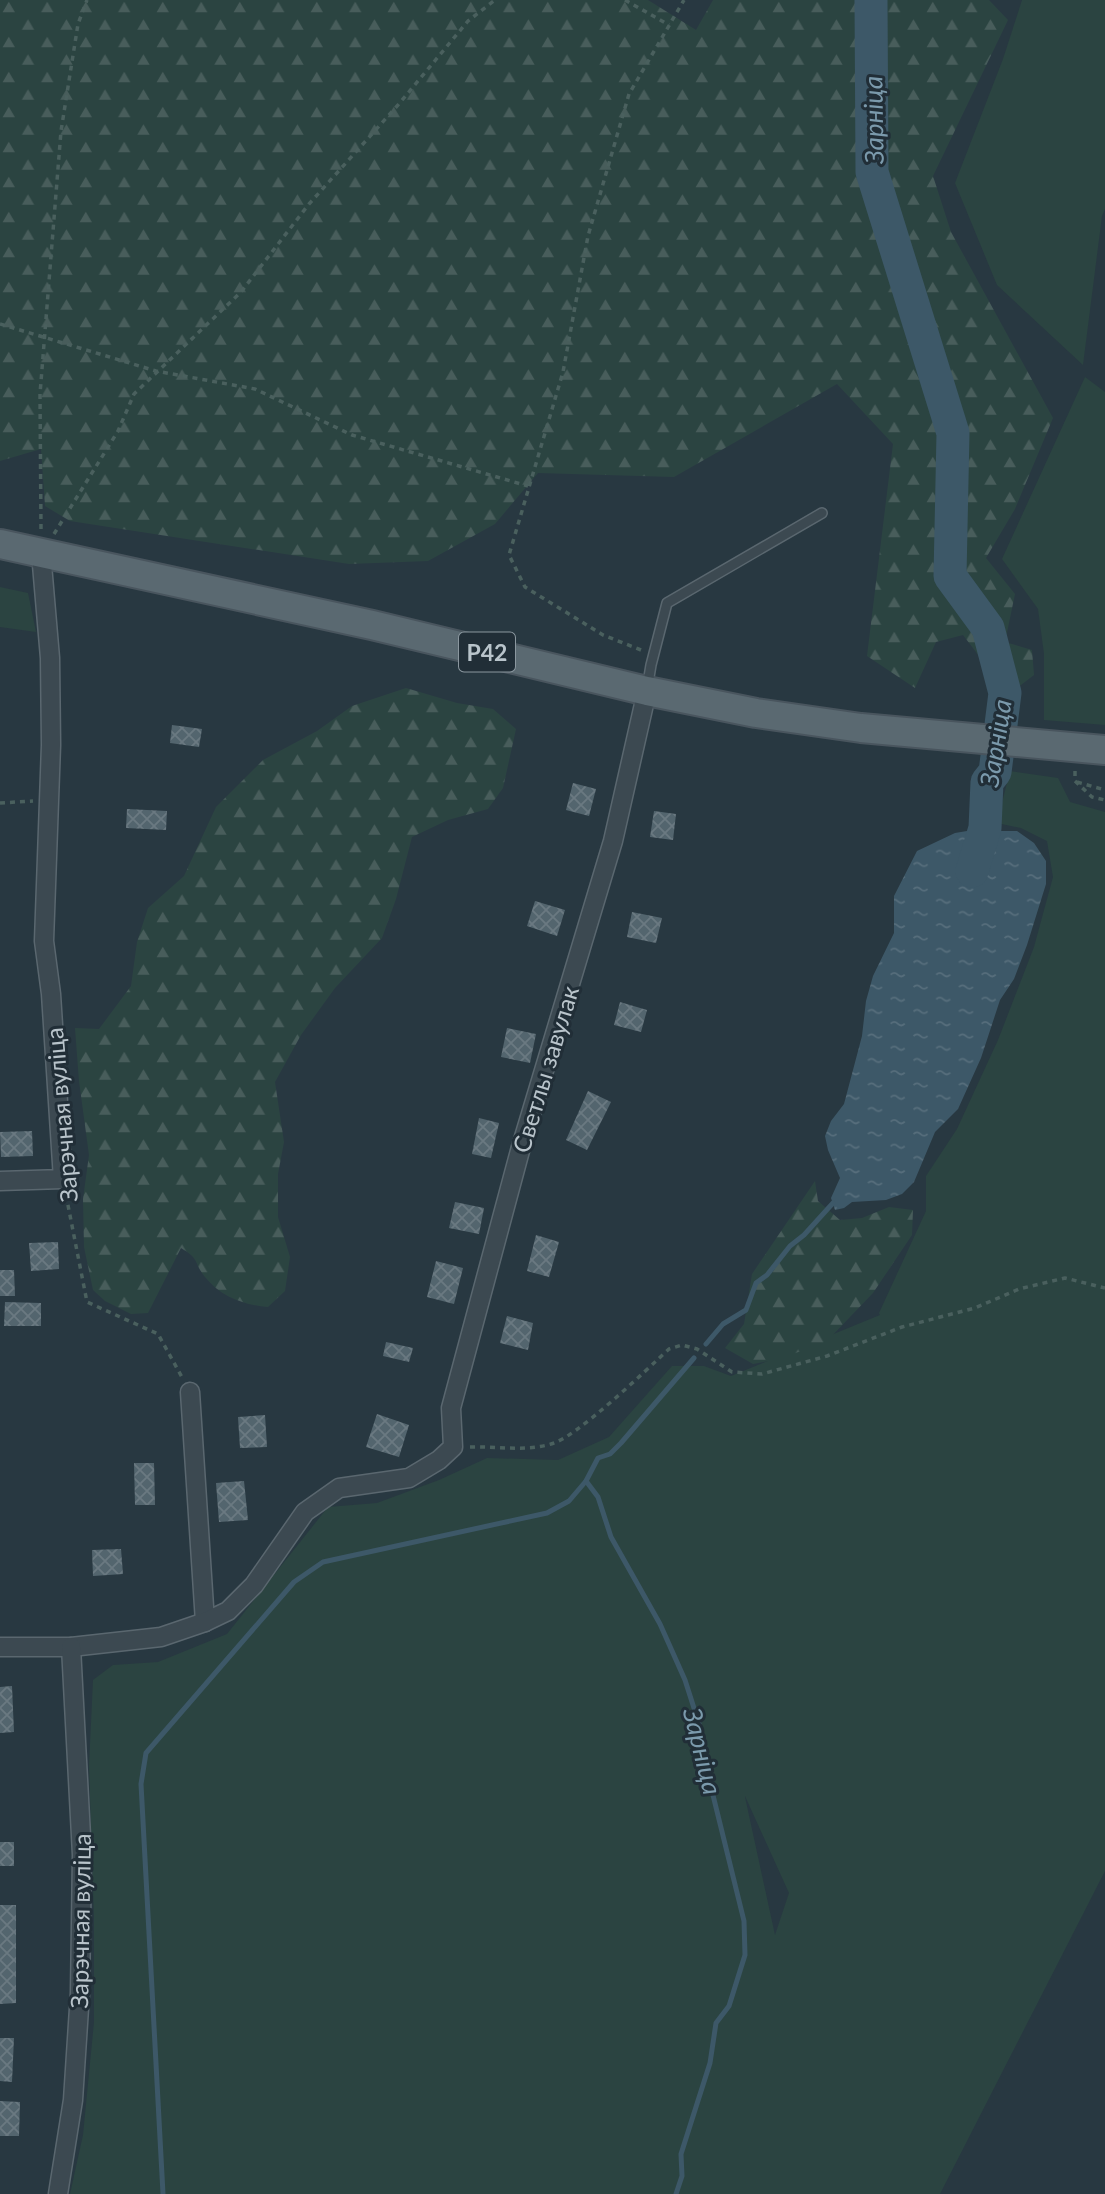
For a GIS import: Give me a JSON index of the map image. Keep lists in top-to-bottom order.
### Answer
{
  "streets": {
    "main road": ["Р42"],
    "street": ["Светлы завулак", "Зарэчная вуліца"]
  },
  "crossings": [
    ["Р42", "Светлы завулак"],
    ["Р42", "Зарэчная вуліца"]
  ],
  "water": ["Зарніца"]
}
